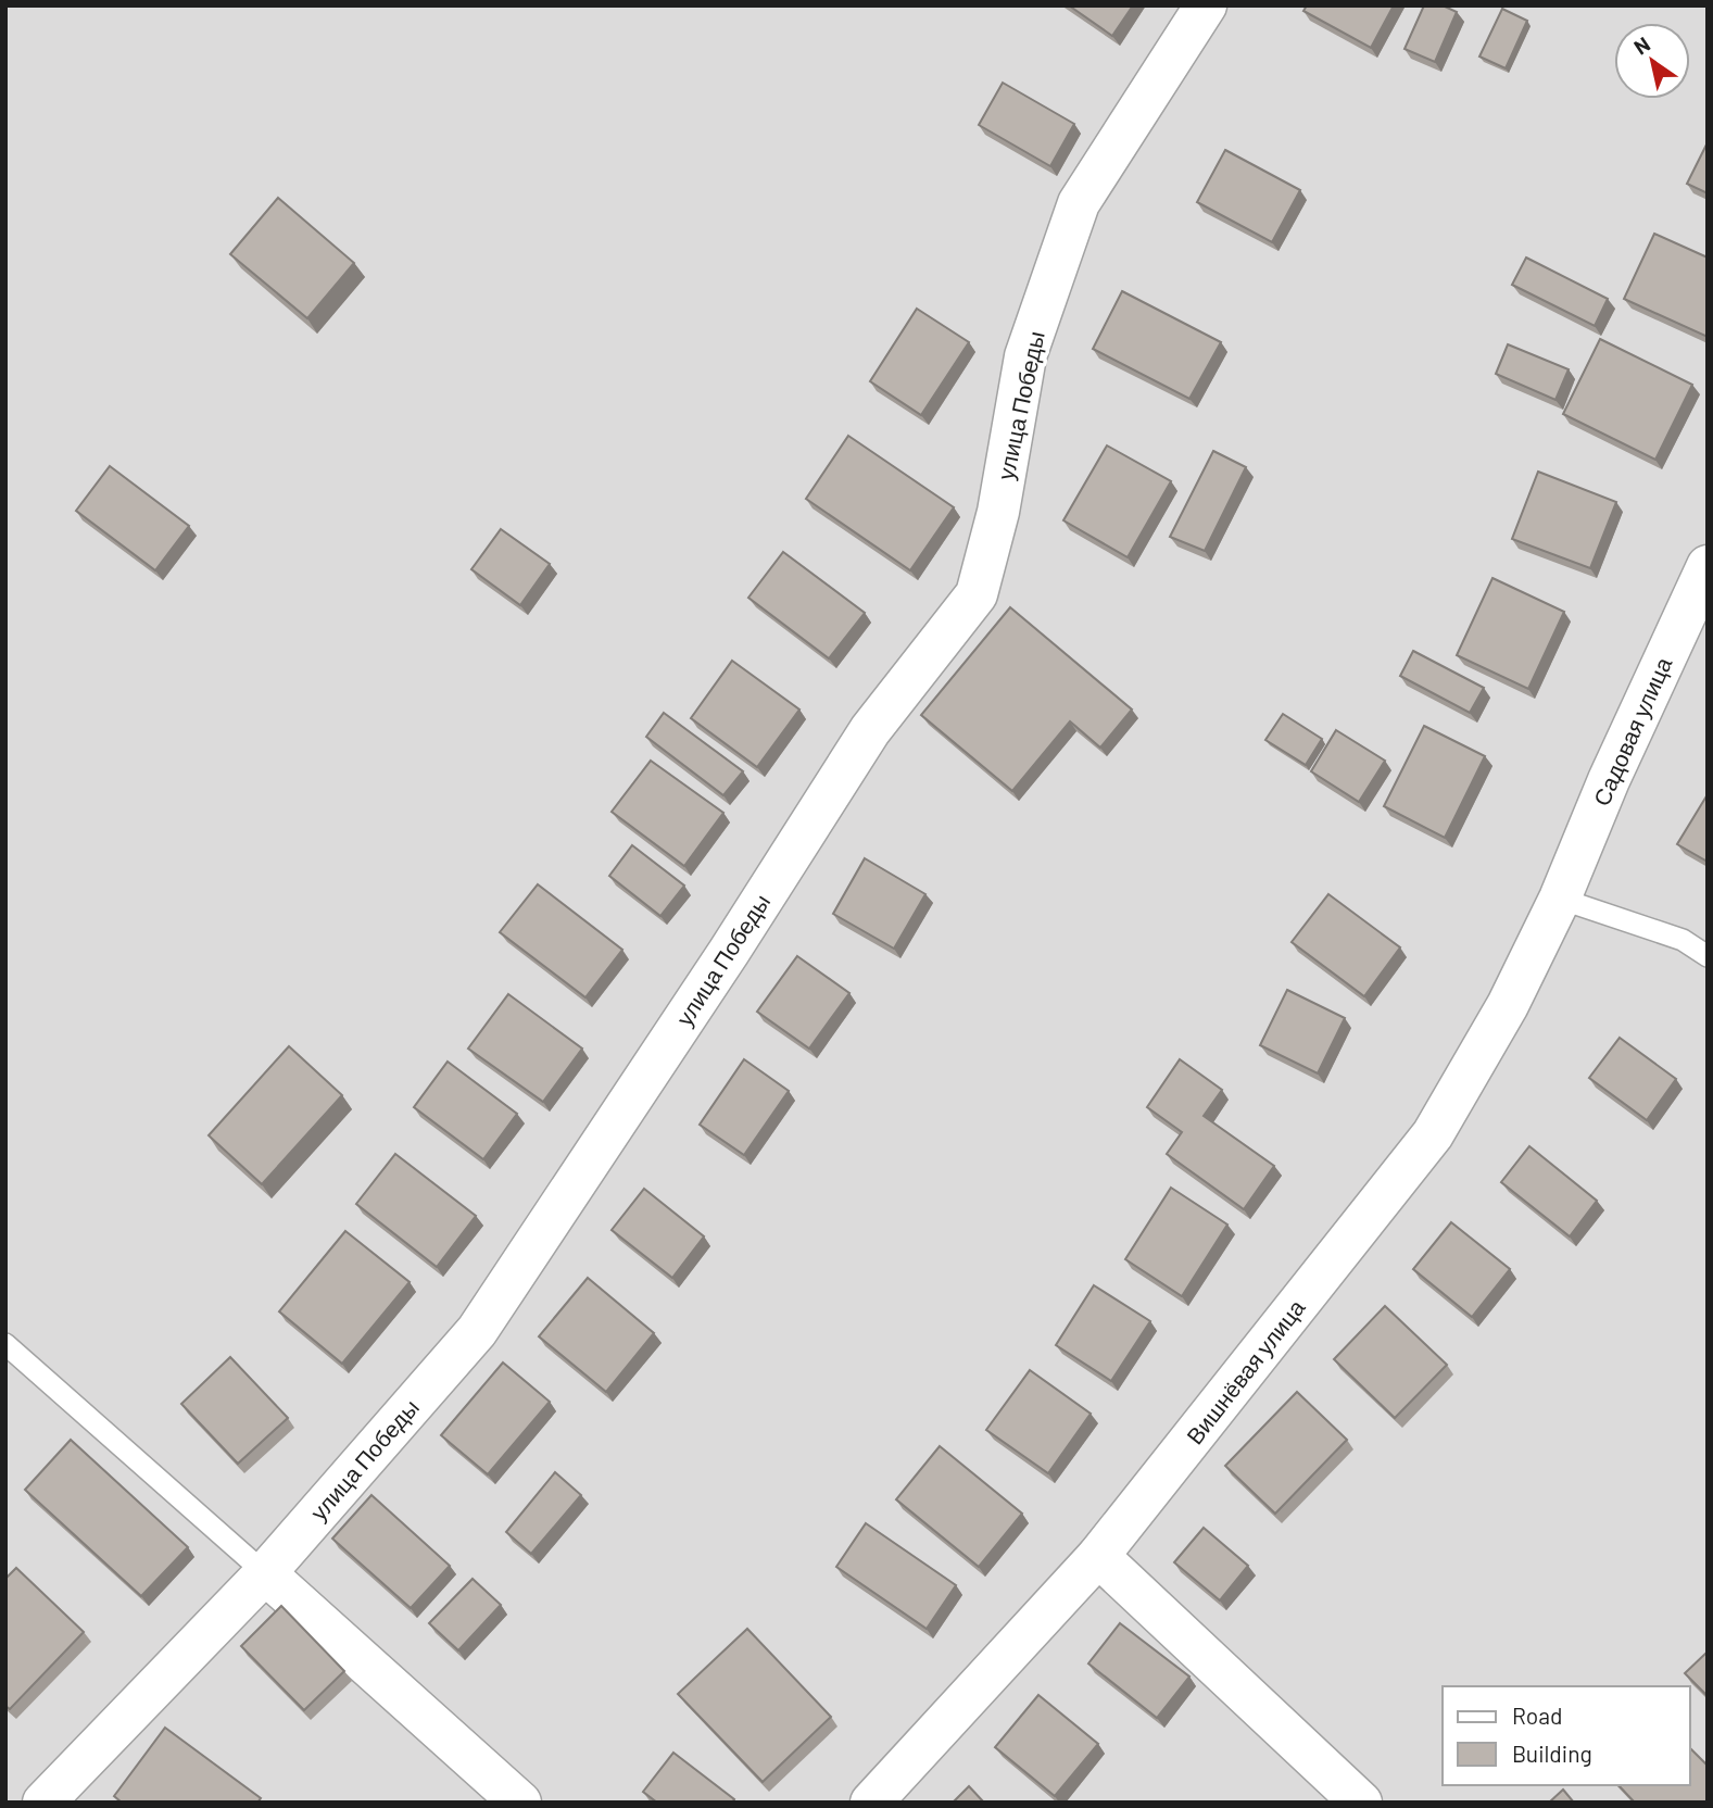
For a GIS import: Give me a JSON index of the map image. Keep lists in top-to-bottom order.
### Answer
{
  "streets": {
    "street": ["улица Победы", "Садовая улица", "Вишнёвая улица"]
  },
  "crossings": [
    ["Садовая улица", "Вишнёвая улица"]
  ],
  "legend": ["Road", "Building"],
  "north": "top left"
}
